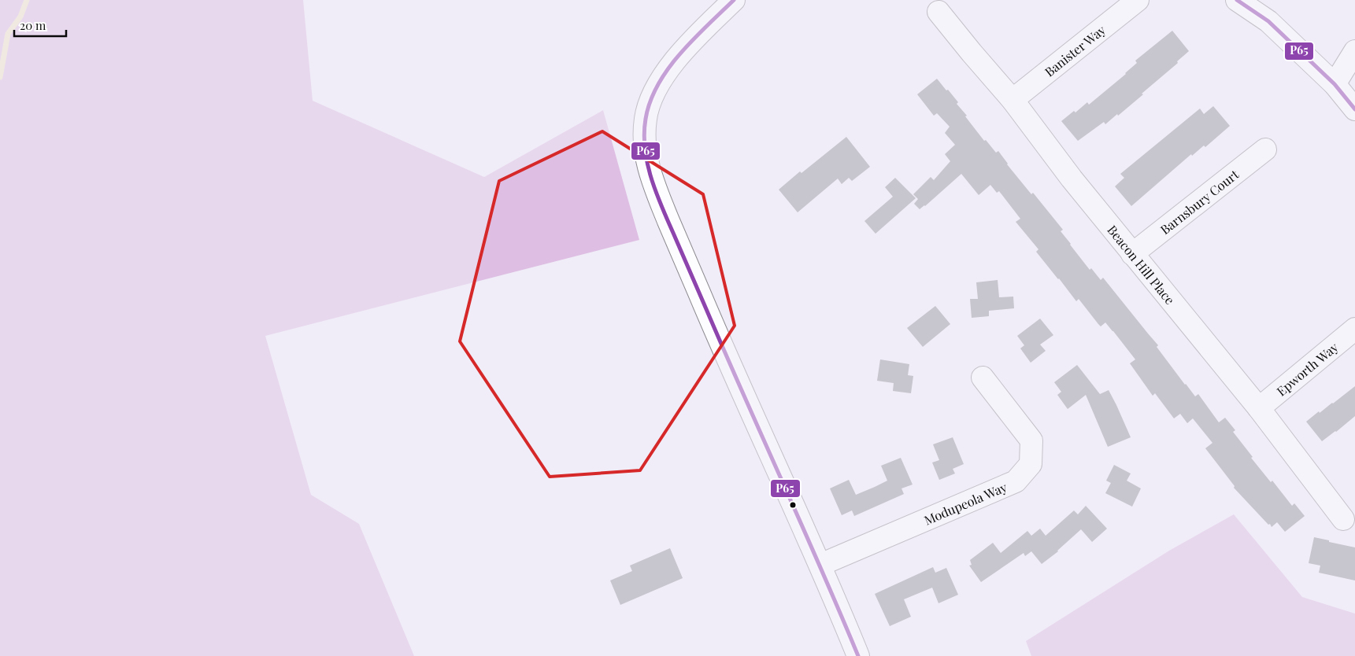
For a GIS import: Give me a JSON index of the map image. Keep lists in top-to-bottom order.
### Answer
{
  "streets": {
    "street": [
      "Banister Way",
      "Barnsbury Court",
      "Beacon Hill Place",
      "Epworth Way",
      "Modupeola Way"
    ]
  },
  "crossings": [
    ["Banister Way", "Beacon Hill Place"],
    ["Barnsbury Court", "Beacon Hill Place"],
    ["Beacon Hill Place", "Epworth Way"]
  ],
  "lines": ["transit line P65"],
  "scale_bar": "20 m"
}
